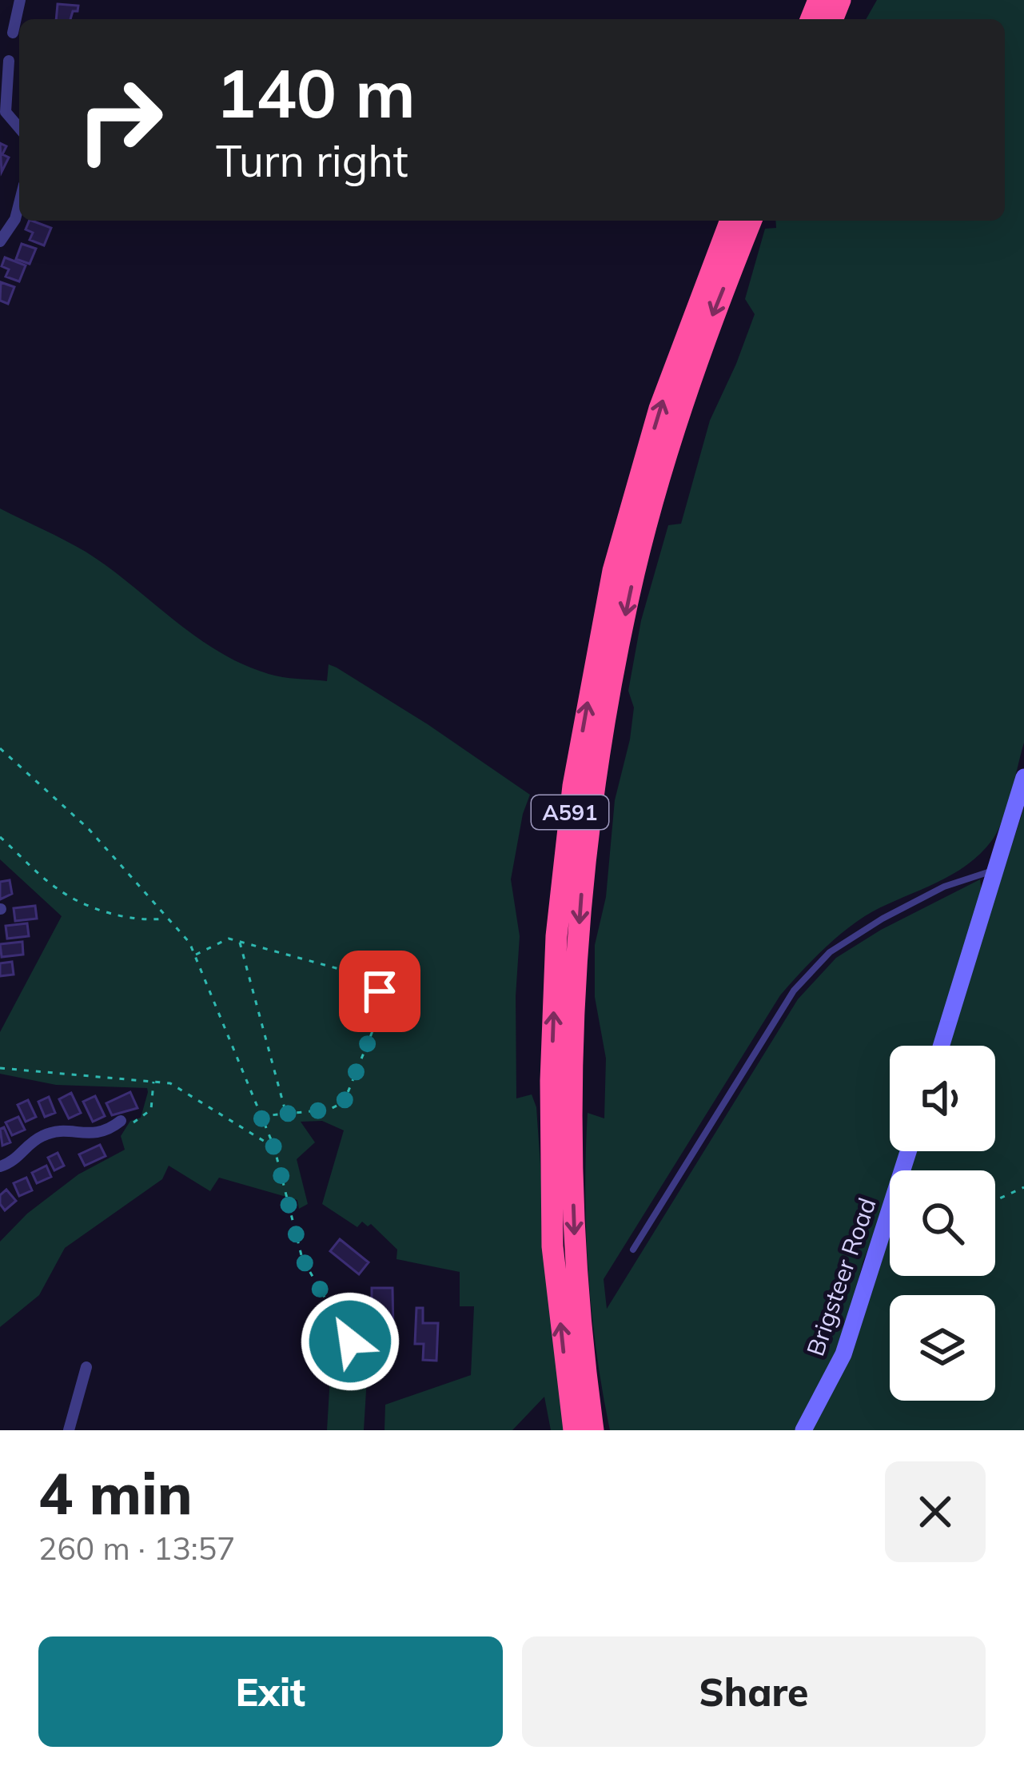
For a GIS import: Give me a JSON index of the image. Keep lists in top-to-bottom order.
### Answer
{
  "streets": {
    "highway": ["A591"],
    "street": ["Brigsteer Road"]
  },
  "page": {
    "turn": ["140 m", "Turn right"],
    "heading": ["4 min", "260 m · 13:57"],
    "buttons": ["Exit", "Share"]
  }
}
